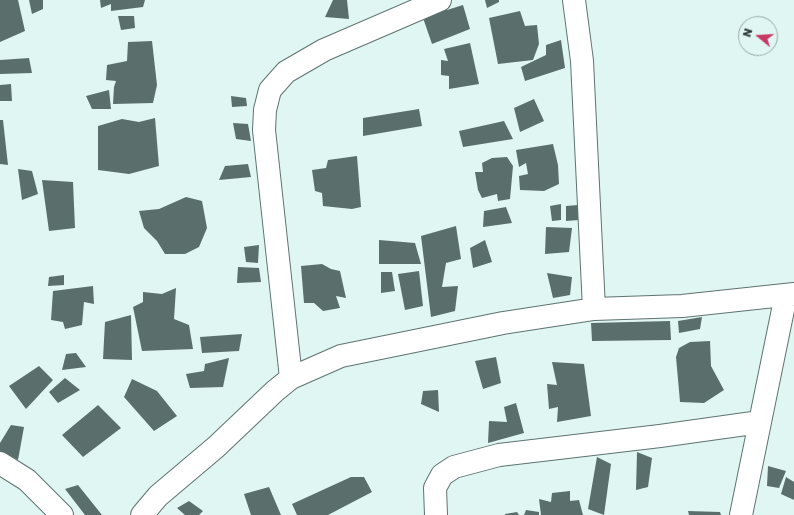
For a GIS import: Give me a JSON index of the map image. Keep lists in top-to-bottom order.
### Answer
{
  "north": "left"
}
